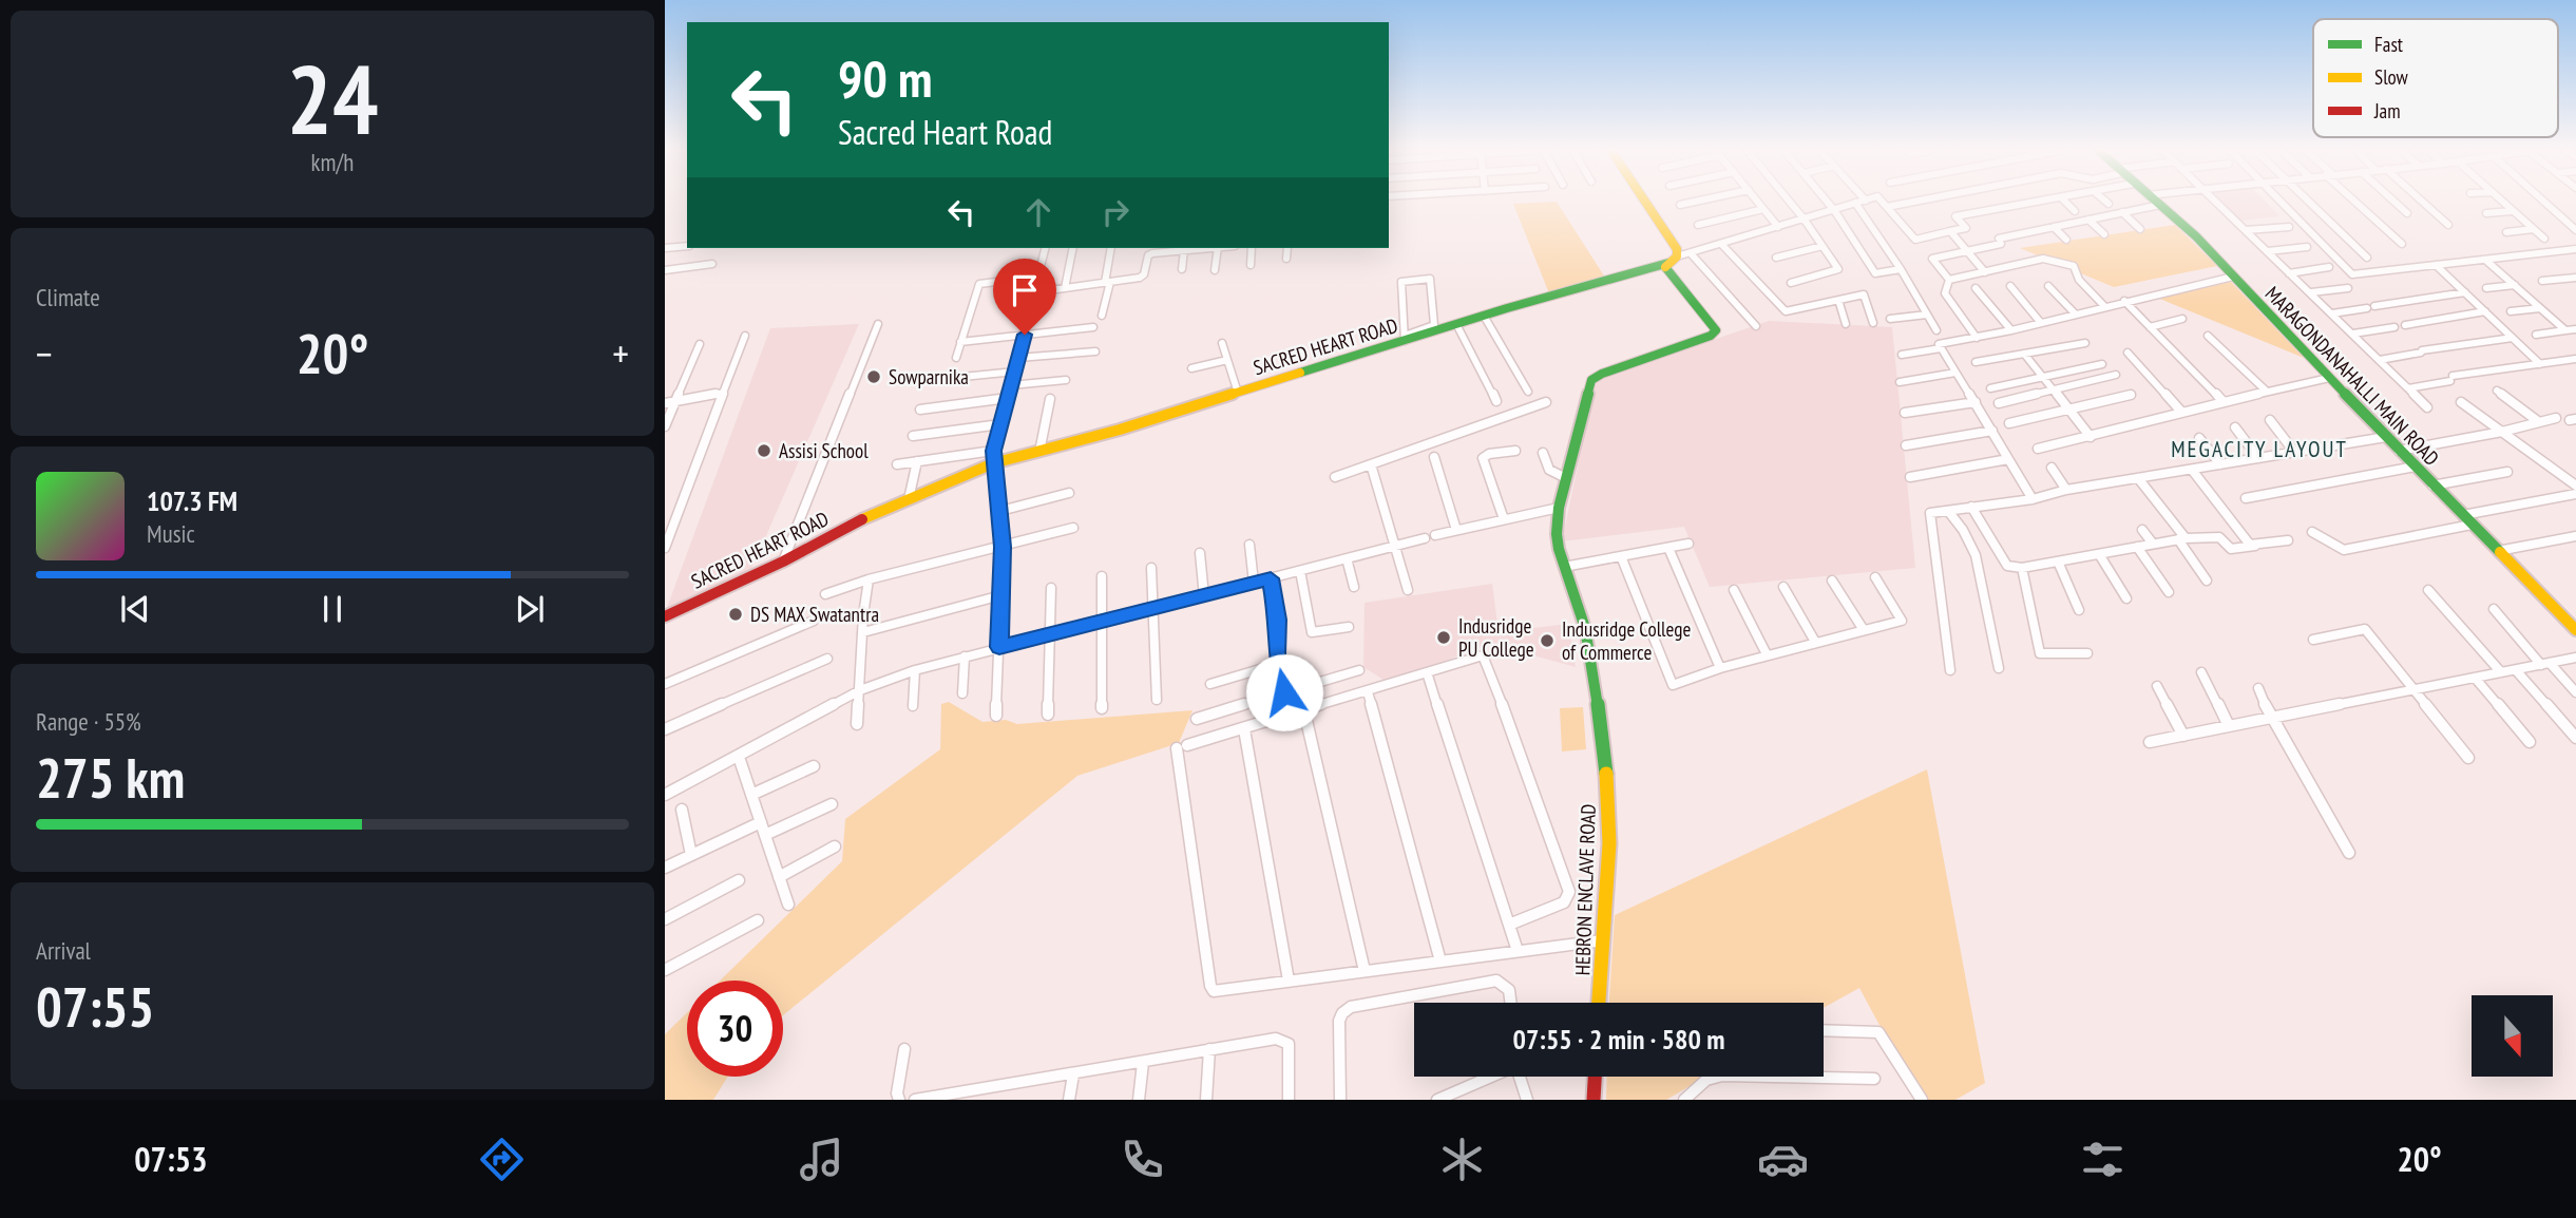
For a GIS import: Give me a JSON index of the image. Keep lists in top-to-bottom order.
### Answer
{
  "streets": {
    "street": ["SACRED HEART ROAD", "MARAGONDANAHALLI MAIN ROAD", "HEBRON ENCLAVE ROAD"]
  },
  "crossings": [
    ["SACRED HEART ROAD", "HEBRON ENCLAVE ROAD"]
  ],
  "districts": ["MEGACITY LAYOUT"],
  "places": [
    "Sowparnika",
    "Assisi School",
    "DS MAX Swatantra",
    "Indusridge PU College",
    "Indusridge College of Commerce"
  ],
  "legend": ["Fast", "Slow", "Jam"],
  "north": "bottom",
  "page": {
    "tile": [
      ["24", "km/h"],
      "Climate",
      ["Range · 55%", "275 km"],
      ["Arrival", "07:55"]
    ],
    "turn": ["90 m", "Sacred Heart Road"],
    "heat": ["−", "20°", "+"],
    "song": ["107.3 FM", "Music"],
    "limit": "30",
    "trip": "07:55 · 2 min · 580 m",
    "tabs": ["07:53", "20°"]
  }
}
